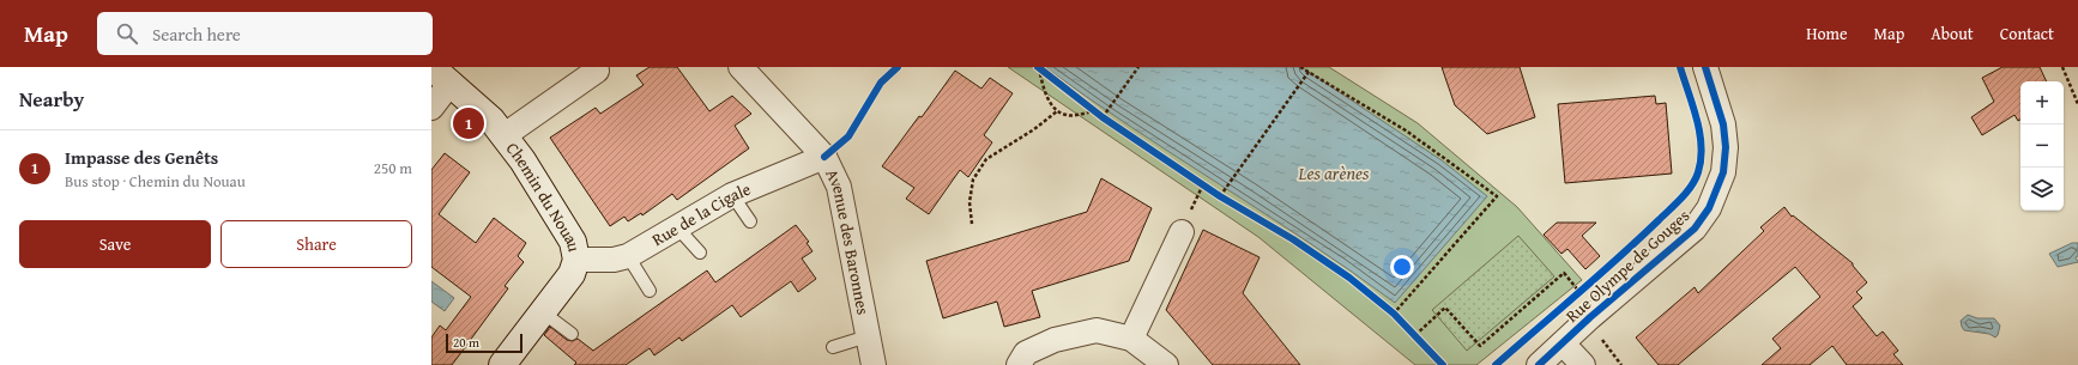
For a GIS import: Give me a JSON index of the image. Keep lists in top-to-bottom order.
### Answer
{
  "streets": {
    "street": [
      "Chemin du Nouau",
      "Rue de la Cigale",
      "Avenue des Baronnes",
      "Rue Olympe de Gouges"
    ]
  },
  "crossings": [
    ["Chemin du Nouau", "Rue de la Cigale"],
    ["Rue de la Cigale", "Avenue des Baronnes"]
  ],
  "water": ["Les arènes"],
  "scale_bar": "20 m",
  "page": {
    "header": "Map",
    "search": "Search here",
    "nav": [
      "Home",
      "Map",
      "About",
      "Contact"
    ],
    "heading": "Nearby",
    "map_buttons": ["+", "−"],
    "pins": "1",
    "list": [
      {
        "mark": "1",
        "name": "Impasse des Genêts",
        "note": "Bus stop · Chemin du Nouau",
        "value": "250 m"
      }
    ],
    "buttons": ["Save", "Share"],
    "scale": "20 m"
  }
}
